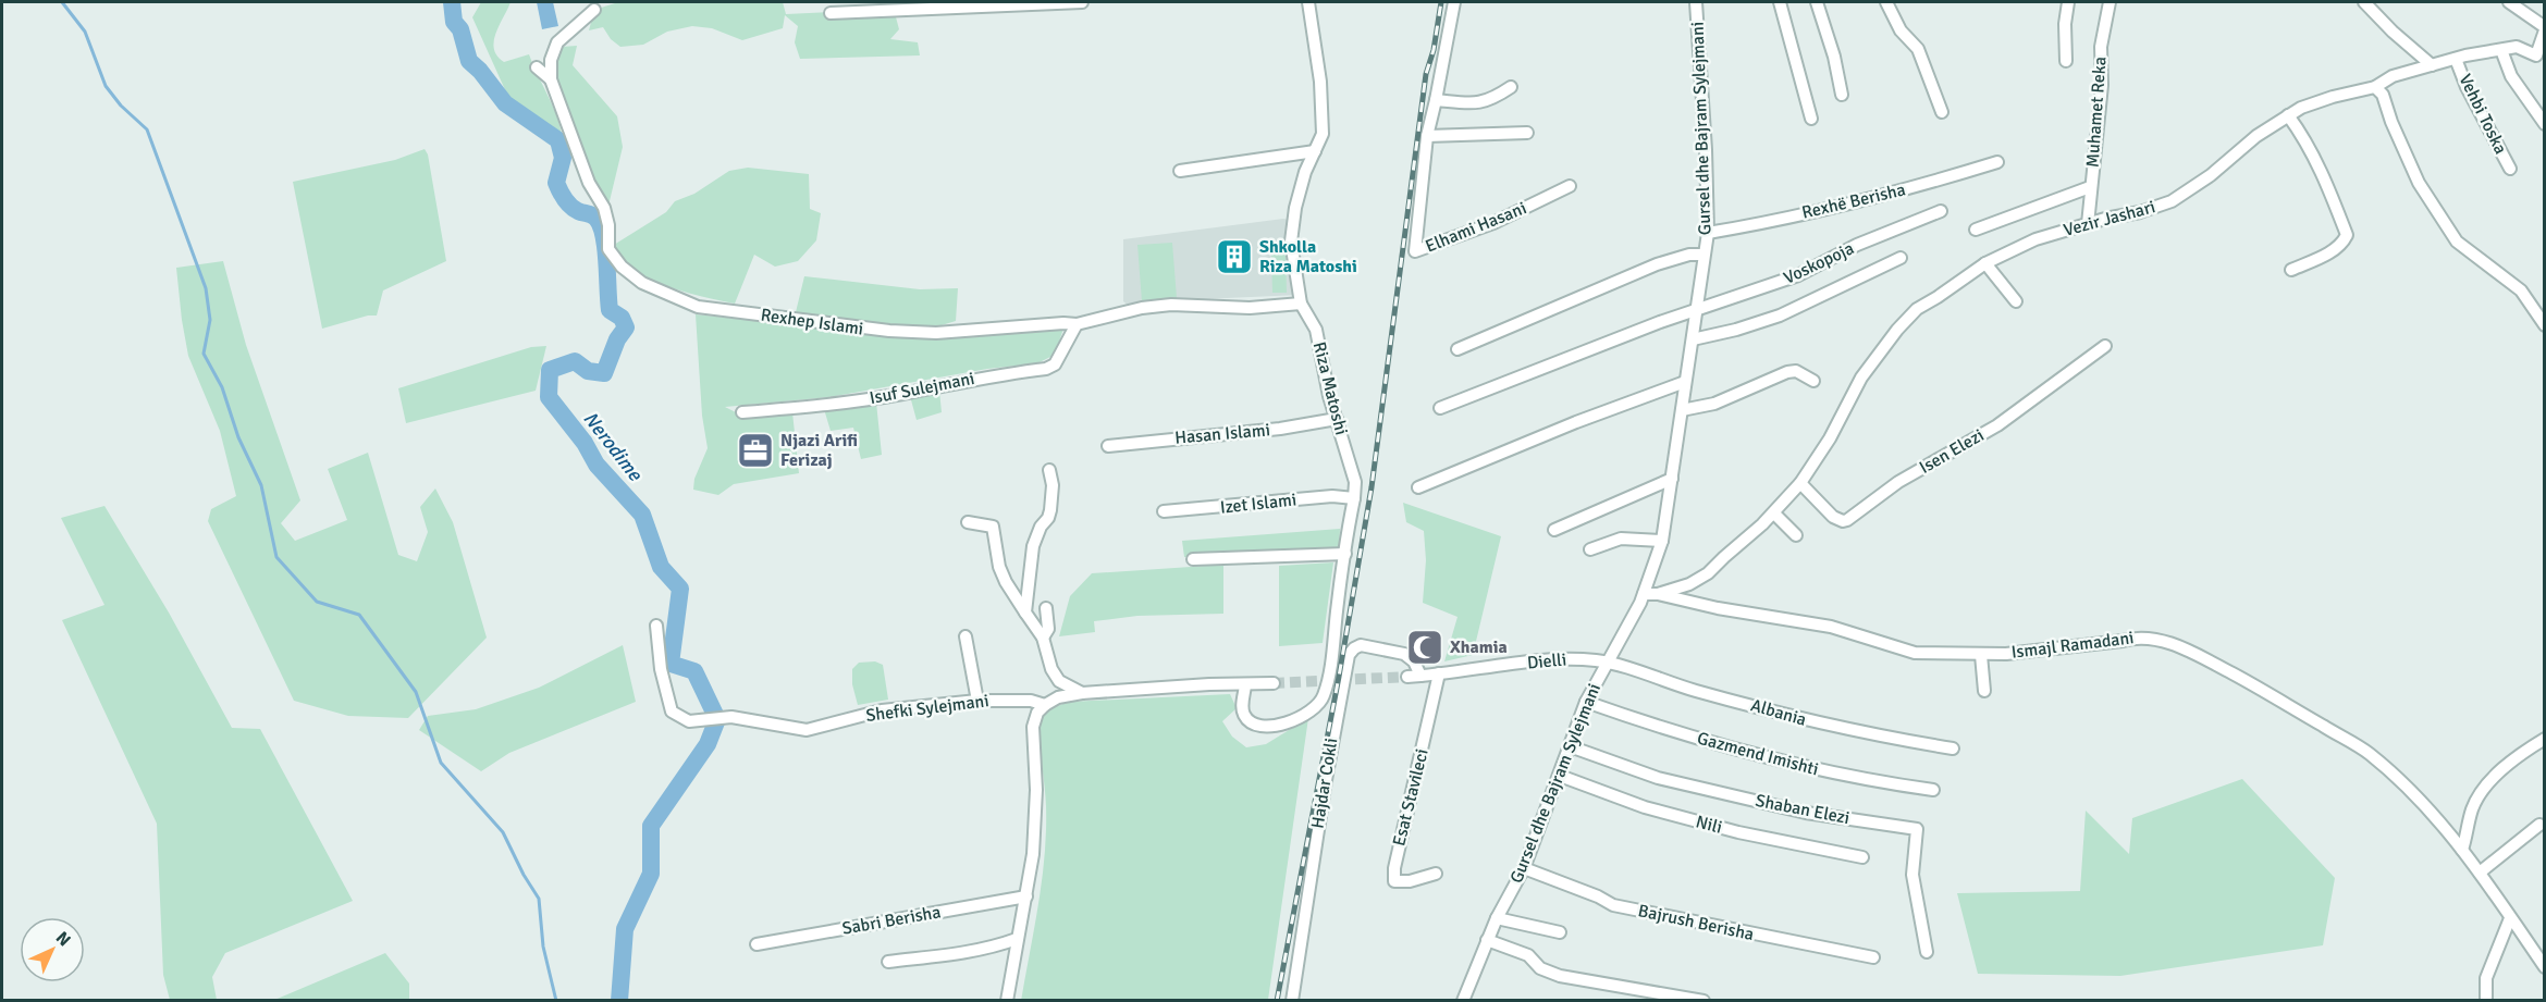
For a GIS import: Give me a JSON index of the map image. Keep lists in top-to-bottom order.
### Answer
{
  "streets": {
    "street": [
      "Muhamet Reka",
      "Vehbi Toska",
      "Gursel dhe Bajram Sylejmani",
      "Rexhë Berisha",
      "Vezir Jashari",
      "Elhami Hasani",
      "Voskopoja",
      "Rexhep Islami",
      "Isuf Sulejmani",
      "Riza Matoshi",
      "Hasan Islami",
      "Isen Elezi",
      "Izet Islami",
      "Ismajl Ramadani",
      "Dielli",
      "Shefki Sylejmani",
      "Albania",
      "Gazmend Imishti",
      "Hajdar Cokli",
      "Esat Stavileci",
      "Shaban Elezi",
      "Nili",
      "Sabri Berisha",
      "Bajrush Berisha"
    ]
  },
  "crossings": [
    ["Muhamet Reka", "Vezir Jashari"],
    ["Vehbi Toska", "Vezir Jashari"],
    ["Gursel dhe Bajram Sylejmani", "Rexhë Berisha"],
    ["Gursel dhe Bajram Sylejmani", "Vezir Jashari"],
    ["Gursel dhe Bajram Sylejmani", "Voskopoja"],
    ["Gursel dhe Bajram Sylejmani", "Dielli"],
    ["Gursel dhe Bajram Sylejmani", "Albania"],
    ["Gursel dhe Bajram Sylejmani", "Gazmend Imishti"],
    ["Gursel dhe Bajram Sylejmani", "Shaban Elezi"],
    ["Gursel dhe Bajram Sylejmani", "Nili"],
    ["Gursel dhe Bajram Sylejmani", "Bajrush Berisha"],
    ["Vezir Jashari", "Isen Elezi"],
    ["Vezir Jashari", "Ismajl Ramadani"],
    ["Rexhep Islami", "Isuf Sulejmani"],
    ["Rexhep Islami", "Riza Matoshi"],
    ["Riza Matoshi", "Hasan Islami"],
    ["Riza Matoshi", "Izet Islami"],
    ["Dielli", "Albania"],
    ["Dielli", "Hajdar Cokli"],
    ["Dielli", "Esat Stavileci"]
  ],
  "water": ["Nerodime"],
  "places": {
    "building": ["Shkolla Riza Matoshi"],
    "office": ["Njazi Arifi Ferizaj"],
    "mosque": ["Xhamia"]
  },
  "north": "top right"
}
